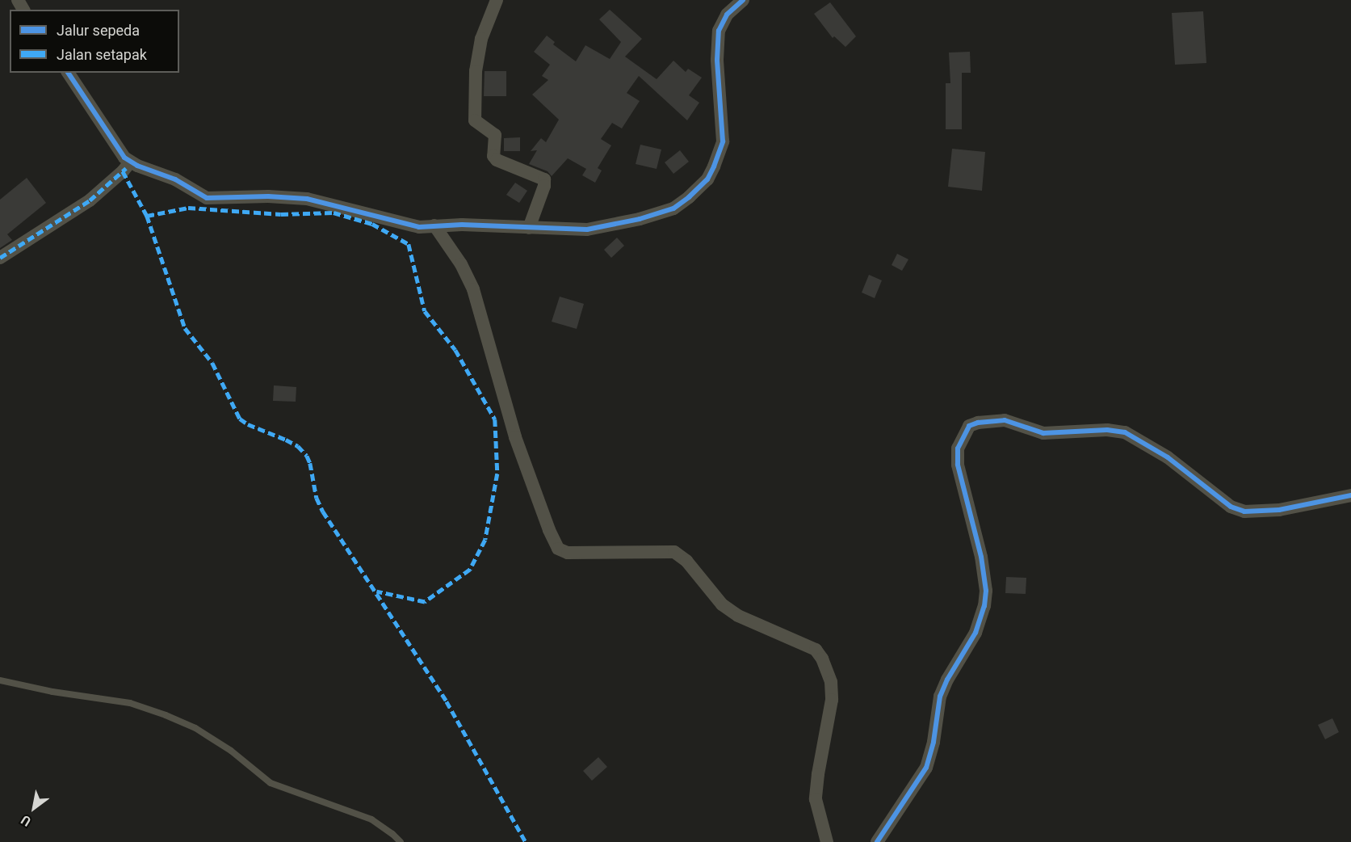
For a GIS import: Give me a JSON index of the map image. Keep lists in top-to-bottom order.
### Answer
{
  "legend": ["Jalur sepeda", "Jalan setapak"],
  "north": "bottom left"
}
